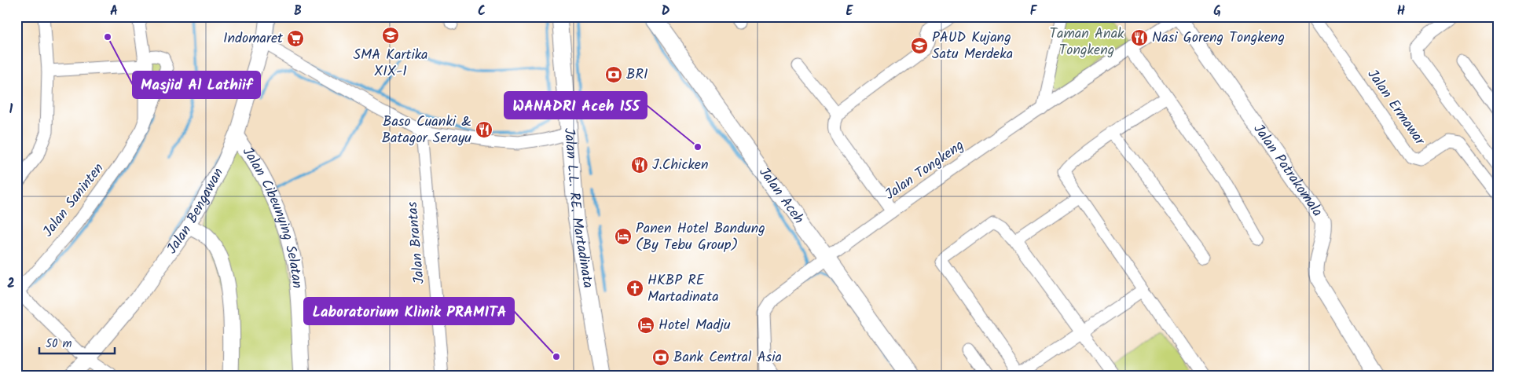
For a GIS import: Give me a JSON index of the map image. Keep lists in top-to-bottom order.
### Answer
{
  "streets": {
    "main road": ["Jalan Aceh", "Jalan L.L. RE. Martadinata"],
    "street": [
      "Jalan Ermawar",
      "Jalan Tongkeng",
      "Jalan Patrakomala",
      "Jalan Saninten",
      "Jalan Bengawan",
      "Jalan Cibeunying Selatan",
      "Jalan Brantas"
    ]
  },
  "crossings": [
    ["Jalan Tongkeng", "Jalan Patrakomala"],
    ["Jalan Tongkeng", "Jalan Aceh"],
    ["Jalan Bengawan", "Jalan Cibeunying Selatan"]
  ],
  "parks": ["Taman Anak Tongkeng"],
  "places": {
    "school or university": ["SMA Kartika XIX-1", "PAUD Kujang Satu Merdeka"],
    "other": ["Masjid Al Lathiif", "WANADRI Aceh 155", "Laboratorium Klinik PRAMITA"],
    "restaurant": ["Nasi Goreng Tongkeng", "Baso Cuanki & Batagor Serayu", "J.Chicken"],
    "supermarket": ["Indomaret"],
    "bank": ["BRI", "Bank Central Asia"],
    "hotel": ["Panen Hotel Bandung (By Tebu Group)", "Hotel Madju"],
    "church": ["HKBP RE Martadinata"]
  },
  "scale_bar": "50 m",
  "grid": {
    "columns": [
      "A",
      "B",
      "C",
      "D",
      "E",
      "F",
      "G",
      "H"
    ],
    "rows": ["1", "2"]
  }
}
